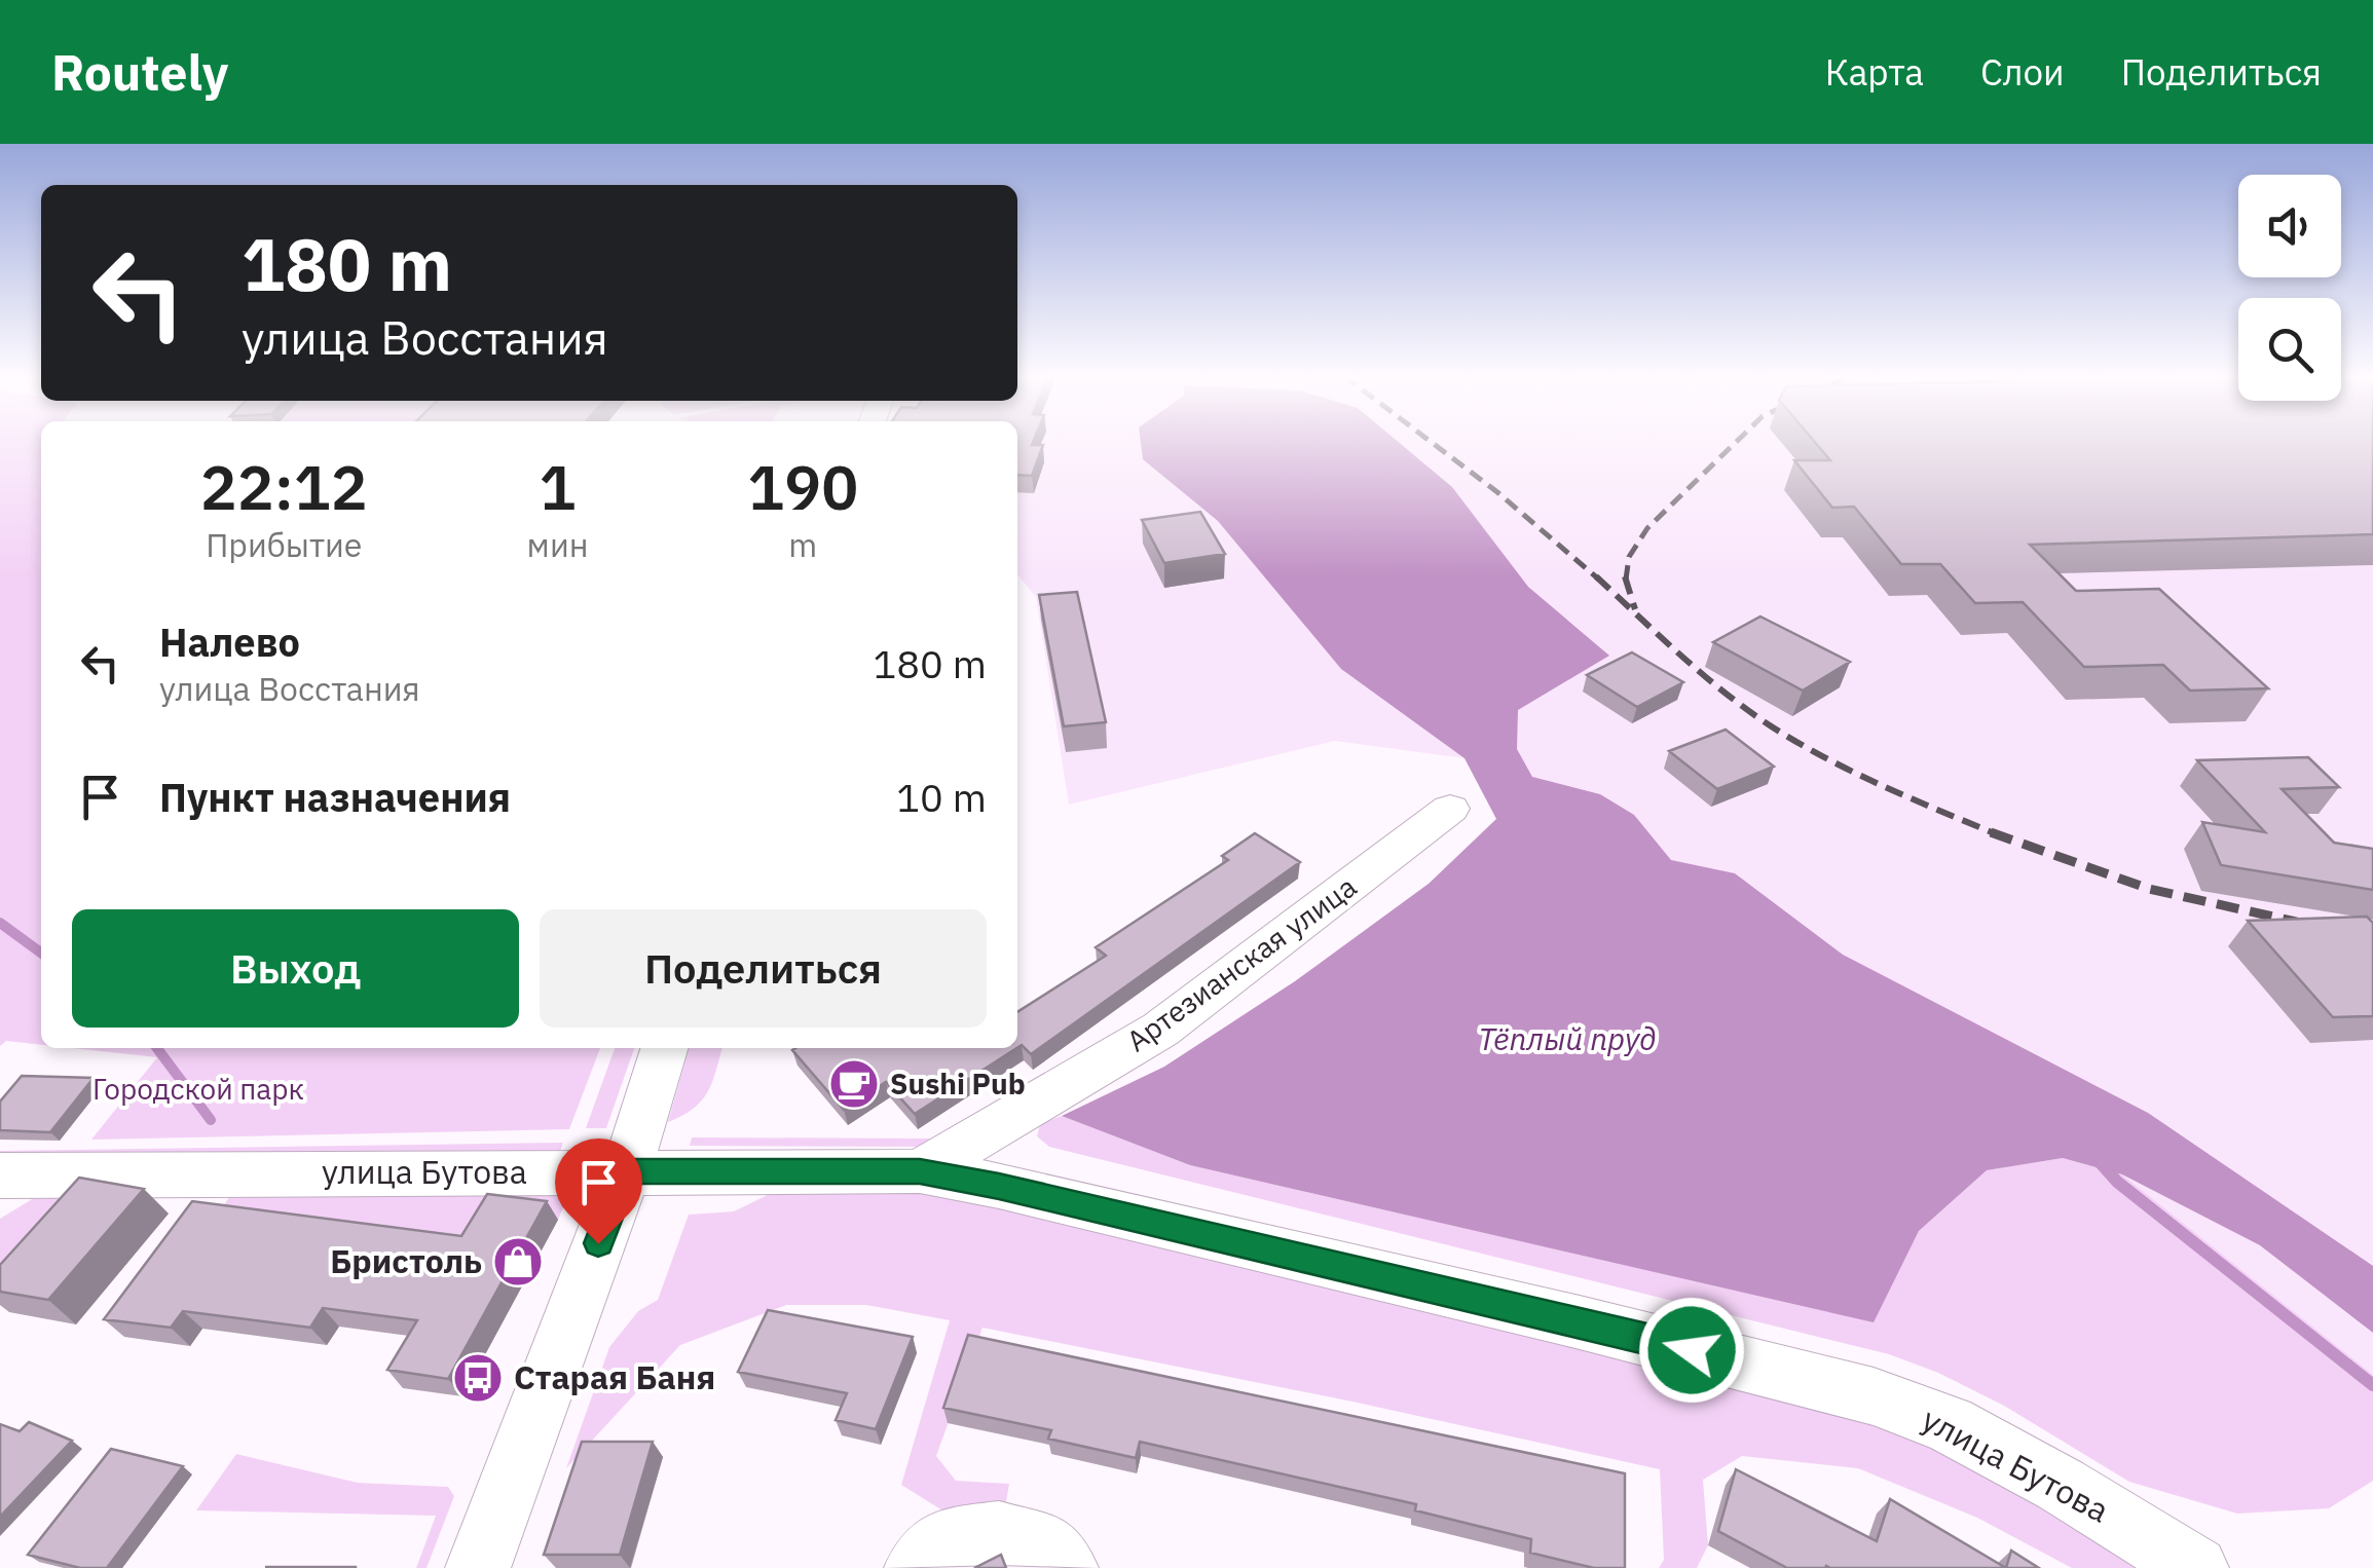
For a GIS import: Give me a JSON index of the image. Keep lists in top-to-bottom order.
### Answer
{
  "streets": {
    "street": ["Артезианская улица", "улица Бутова"]
  },
  "crossings": [
    ["Артезианская улица", "улица Бутова"]
  ],
  "water": ["Тёплый пруд"],
  "parks": ["Городской парк"],
  "places": {
    "cafe": ["Sushi Pub"],
    "shop": ["Бристоль"],
    "bus stop": ["Старая Баня"]
  },
  "page": {
    "header": "Routely",
    "nav": ["Карта", "Слои", "Поделиться"],
    "turn": ["180 m", "улица Восстания"],
    "eta": [
      "22:12",
      "Прибытие",
      "1",
      "мин",
      "190",
      "m"
    ],
    "list": [
      {
        "name": "Налево",
        "note": "улица Восстания",
        "value": "180 m"
      },
      {
        "name": "Пункт назначения",
        "value": "10 m"
      }
    ],
    "buttons": ["Выход", "Поделиться"]
  }
}
